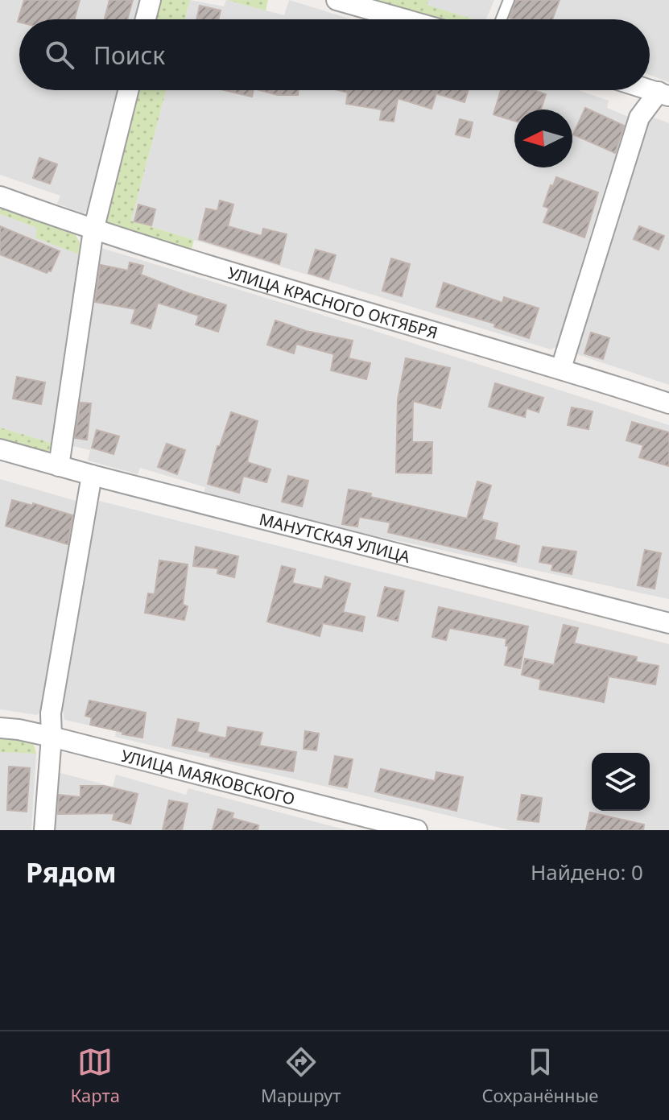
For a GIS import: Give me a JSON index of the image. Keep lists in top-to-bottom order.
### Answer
{
  "streets": {
    "street": ["УЛИЦА КРАСНОГО ОКТЯБРЯ", "МАНУТСКАЯ УЛИЦА", "УЛИЦА МАЯКОВСКОГО"]
  },
  "north": "left",
  "page": {
    "search": "Поиск",
    "heading": ["Рядом", "Найдено: 0"],
    "nav": ["Карта", "Маршрут", "Сохранённые"]
  }
}
